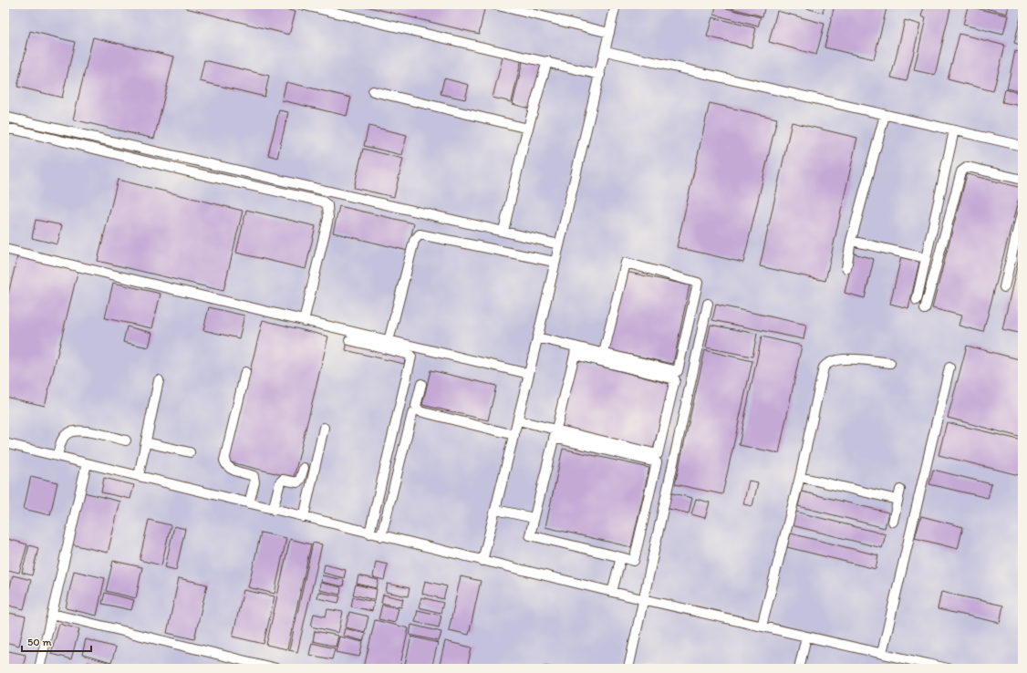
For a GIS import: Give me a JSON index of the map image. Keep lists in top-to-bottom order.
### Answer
{
  "scale_bar": "50 m"
}
